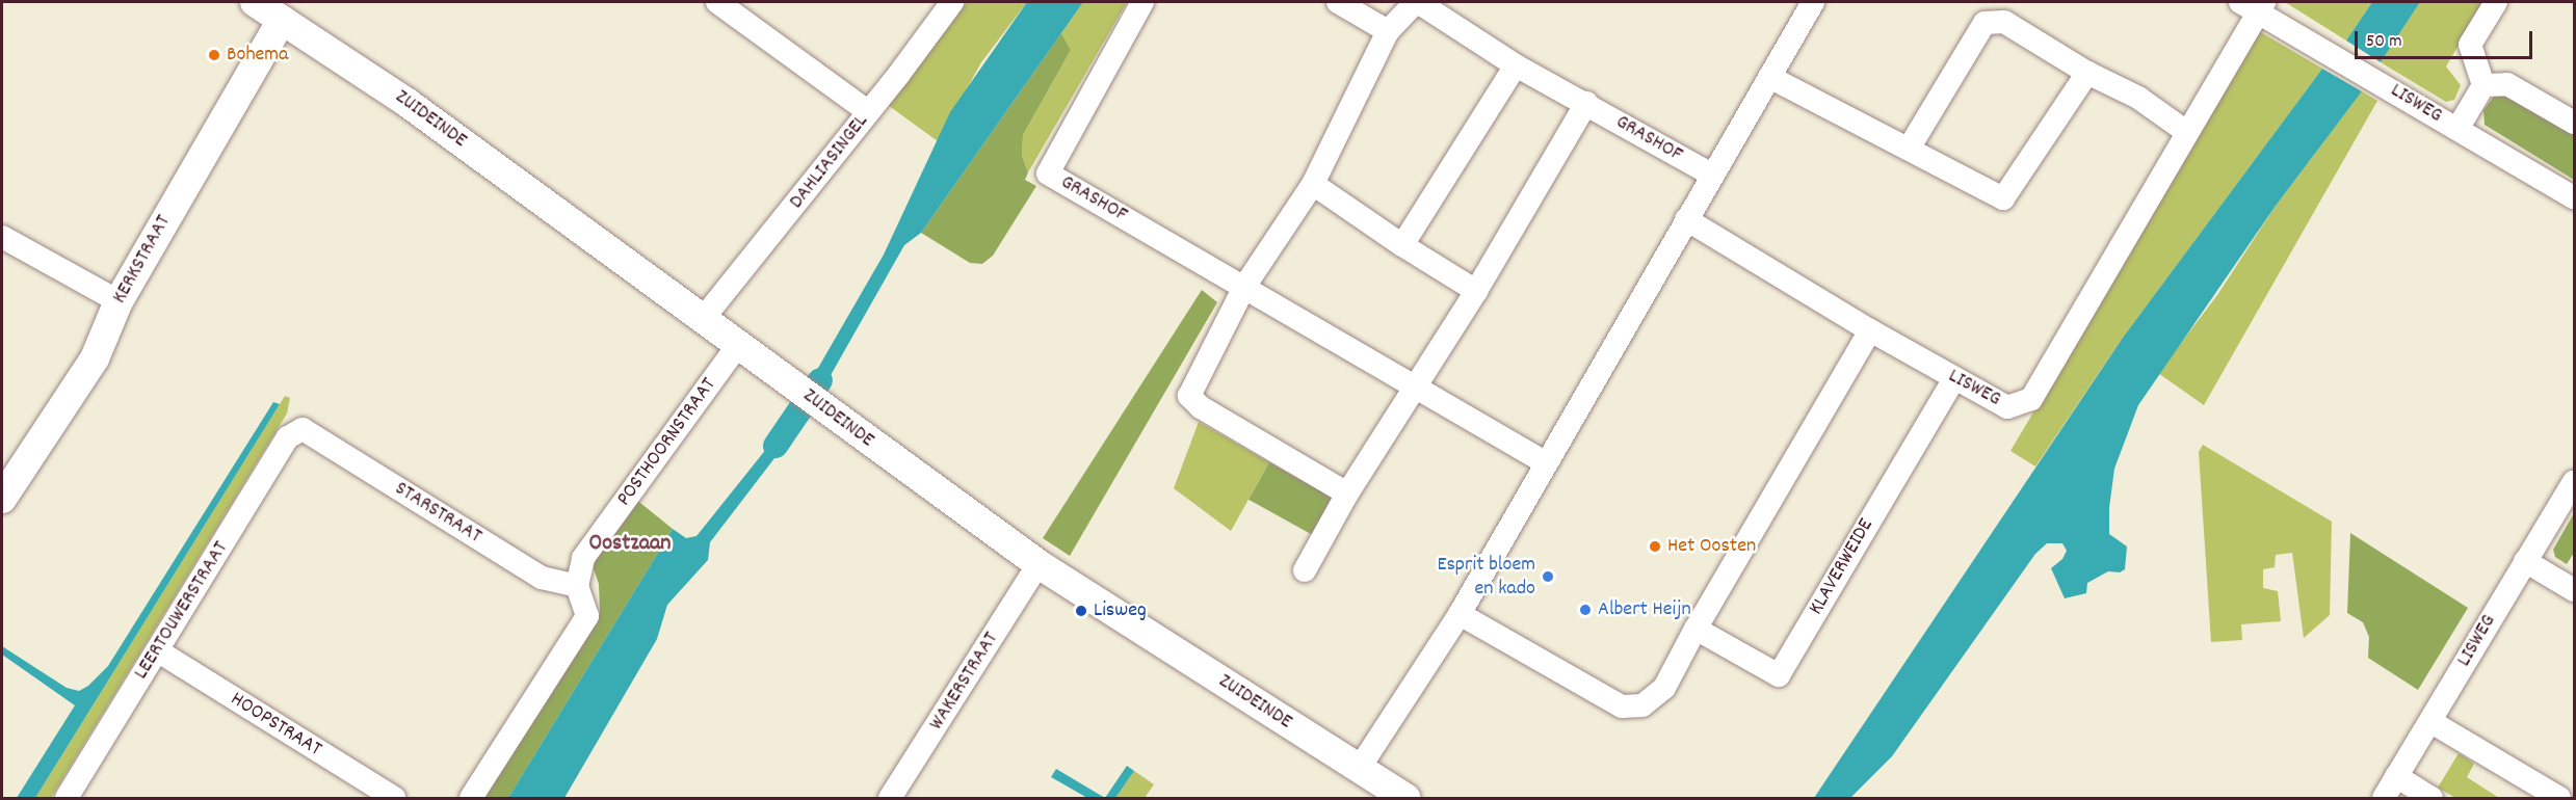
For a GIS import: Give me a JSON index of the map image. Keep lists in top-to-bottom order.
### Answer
{
  "streets": {
    "street": [
      "LISWEG",
      "ZUIDEINDE",
      "GRASHOF",
      "DAHLIASINGEL",
      "KERKSTRAAT",
      "POSTHOORNSTRAAT",
      "STARSTRAAT",
      "KLAVERWEIDE",
      "LEERTOUWERSTRAAT",
      "WAKERSTRAAT",
      "HOOPSTRAAT"
    ]
  },
  "crossings": [
    ["LISWEG", "KLAVERWEIDE"],
    ["ZUIDEINDE", "DAHLIASINGEL"],
    ["ZUIDEINDE", "KERKSTRAAT"],
    ["ZUIDEINDE", "POSTHOORNSTRAAT"],
    ["ZUIDEINDE", "WAKERSTRAAT"],
    ["POSTHOORNSTRAAT", "STARSTRAAT"],
    ["STARSTRAAT", "LEERTOUWERSTRAAT"],
    ["LEERTOUWERSTRAAT", "HOOPSTRAAT"]
  ],
  "districts": ["Oostzaan"],
  "places": [
    "Bohema",
    "Het Oosten",
    "Esprit bloem en kado",
    "Albert Heijn",
    "Lisweg"
  ],
  "scale_bar": "50 m"
}
